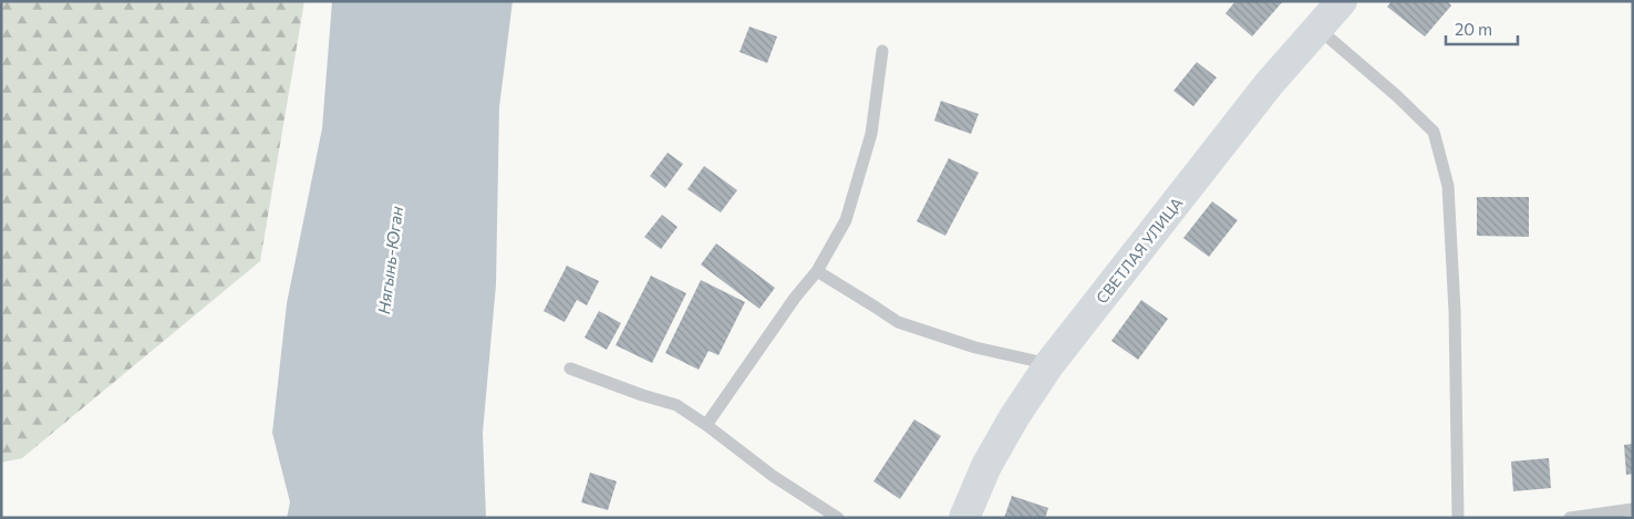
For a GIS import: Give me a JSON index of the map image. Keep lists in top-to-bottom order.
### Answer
{
  "streets": {
    "street": ["СВЕТЛАЯ УЛИЦА"]
  },
  "water": ["Нягынь-Юган"],
  "scale_bar": "20 m"
}
